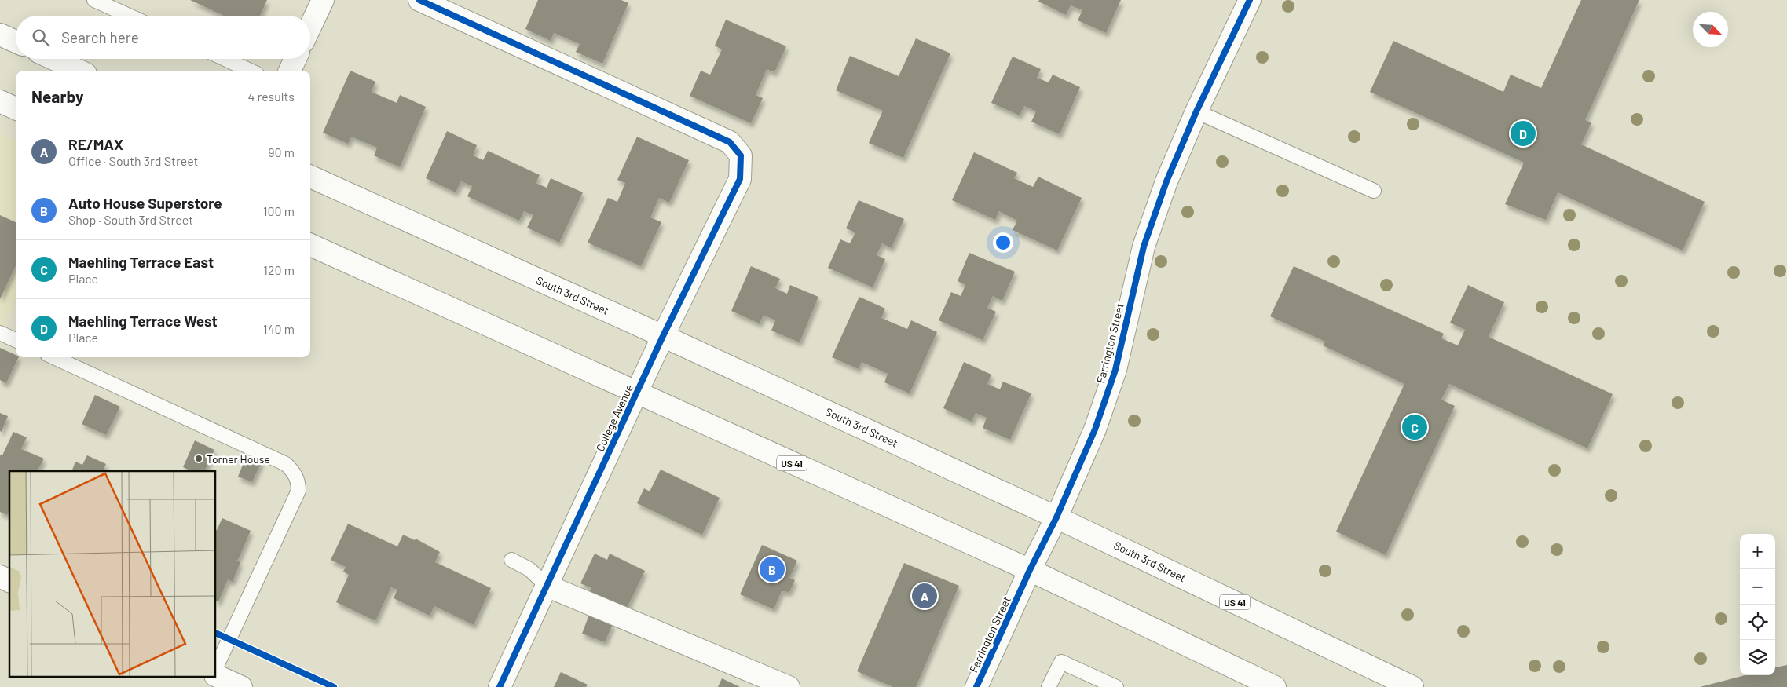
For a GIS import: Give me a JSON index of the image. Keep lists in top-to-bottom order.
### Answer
{
  "streets": {
    "main road": [
      "South 3rd Street",
      "Farrington Street",
      "College Avenue",
      "US 41"
    ]
  },
  "crossings": [
    ["South 3rd Street", "Farrington Street"],
    ["South 3rd Street", "College Avenue"],
    ["Farrington Street", "US 41"],
    ["College Avenue", "US 41"]
  ],
  "places": ["Torner House"],
  "north": "bottom right",
  "page": {
    "search": "Search here",
    "heading": ["Nearby", "4 results"],
    "pins": [
      "D",
      "C",
      "B",
      "A"
    ],
    "list": [
      {
        "mark": "A",
        "name": "RE/MAX",
        "note": "Office · South 3rd Street",
        "value": "90 m"
      },
      {
        "mark": "B",
        "name": "Auto House Superstore",
        "note": "Shop · South 3rd Street",
        "value": "100 m"
      },
      {
        "mark": "C",
        "name": "Maehling Terrace East",
        "note": "Place",
        "value": "120 m"
      },
      {
        "mark": "D",
        "name": "Maehling Terrace West",
        "note": "Place",
        "value": "140 m"
      }
    ],
    "map_buttons": ["+", "−"]
  }
}
